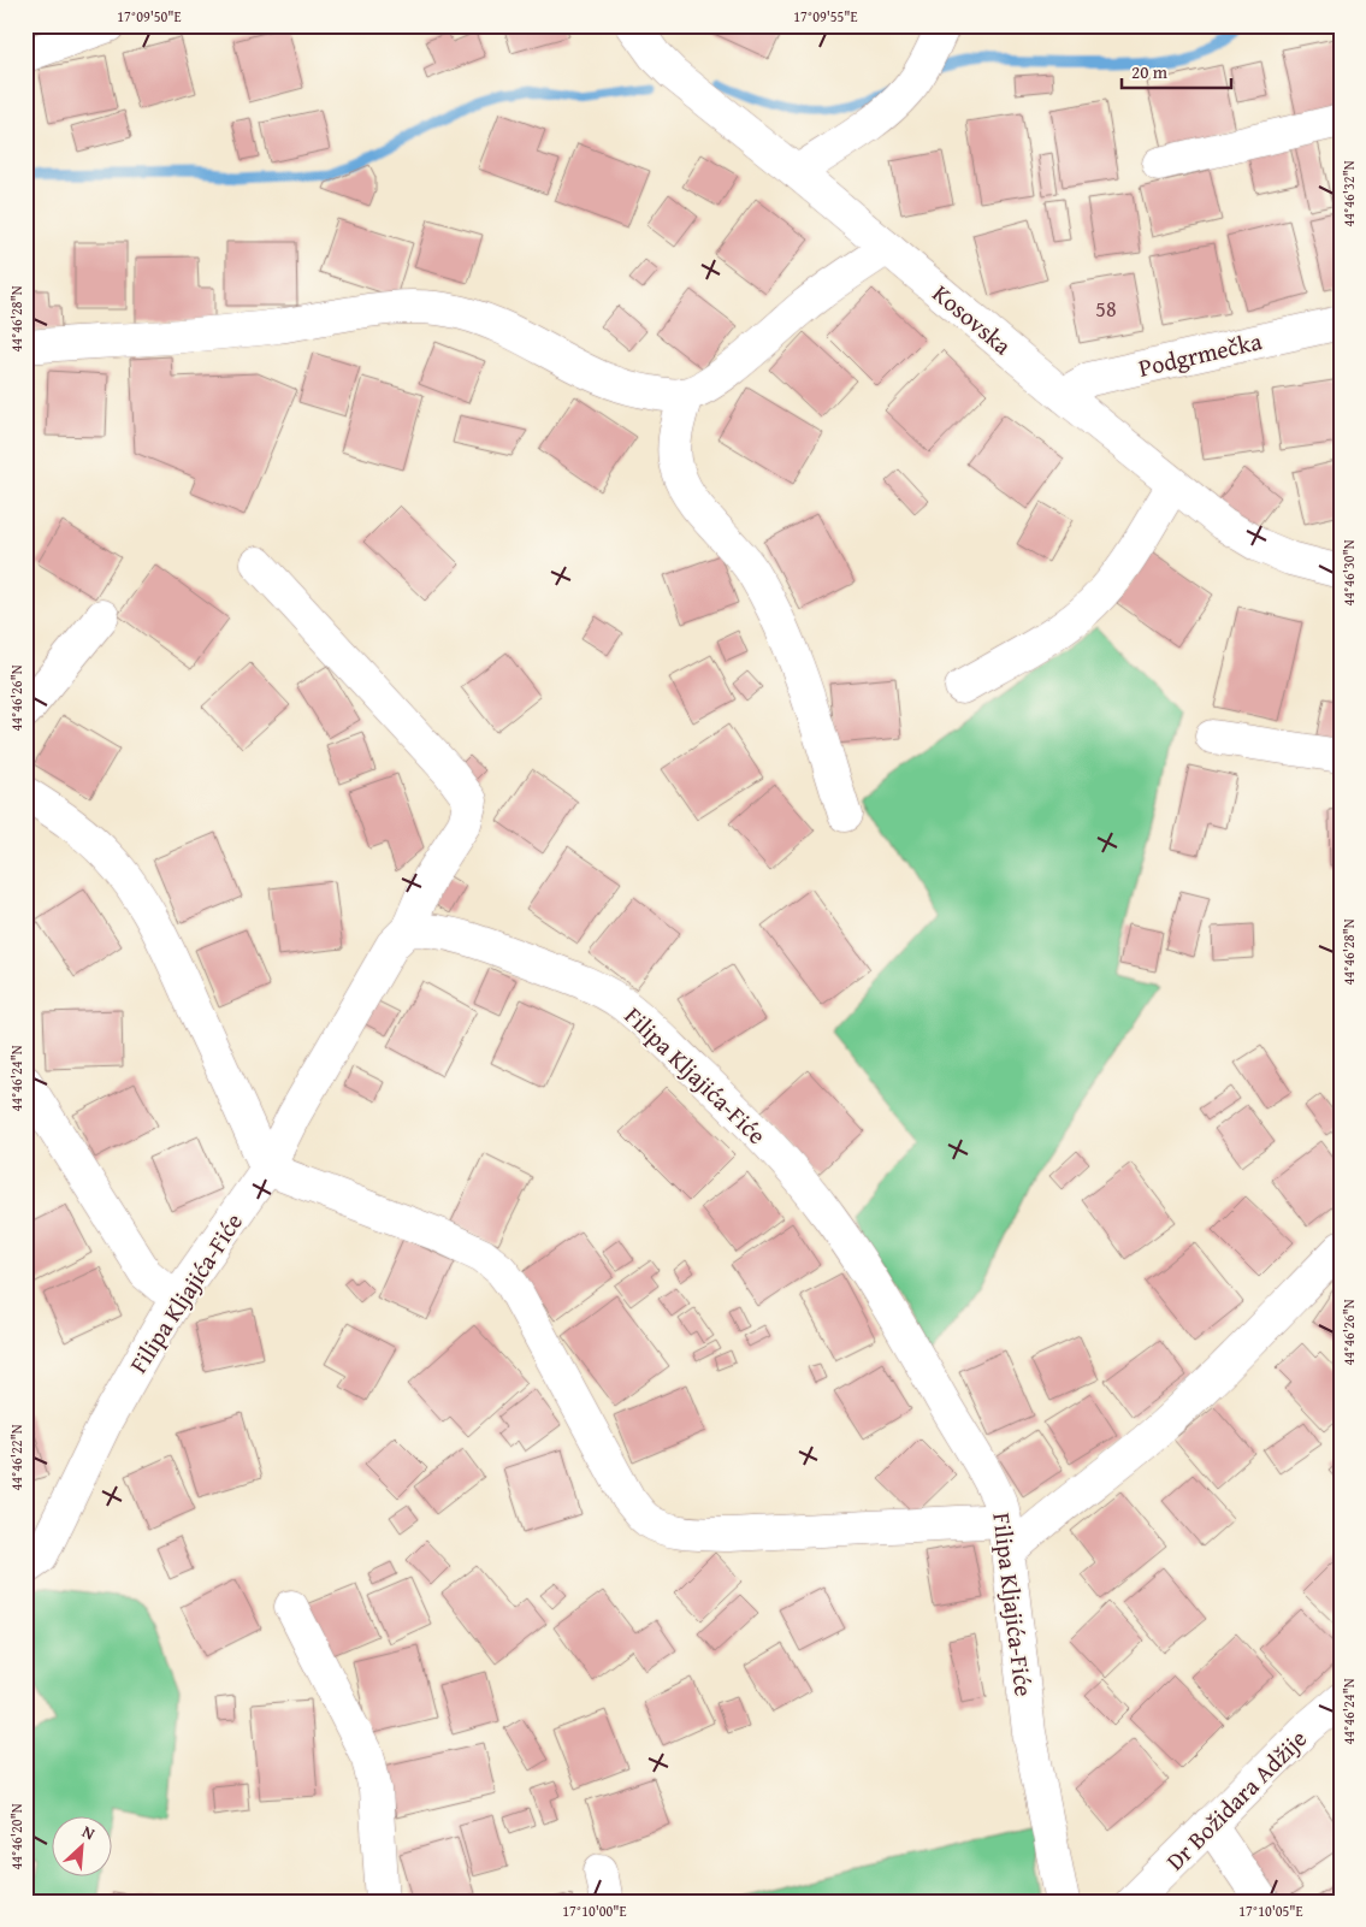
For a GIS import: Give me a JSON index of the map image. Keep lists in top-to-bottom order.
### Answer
{
  "streets": {
    "street": [
      "Kosovska",
      "Podgrmečka",
      "Filipa Kljajića-Fiće",
      "Dr Božidara Adžije"
    ]
  },
  "crossings": [
    ["Kosovska", "Podgrmečka"]
  ],
  "house_numbers": ["58"],
  "scale_bar": "20 m",
  "north": "top right",
  "coordinates": [
    "17°09'50\"E",
    "17°09'55\"E",
    "44°46'32\"N",
    "44°46'28\"N",
    "44°46'30\"N",
    "44°46'26\"N",
    "44°46'24\"N",
    "44°46'22\"N",
    "44°46'20\"N",
    "17°10'00\"E",
    "17°10'05\"E"
  ]
}
